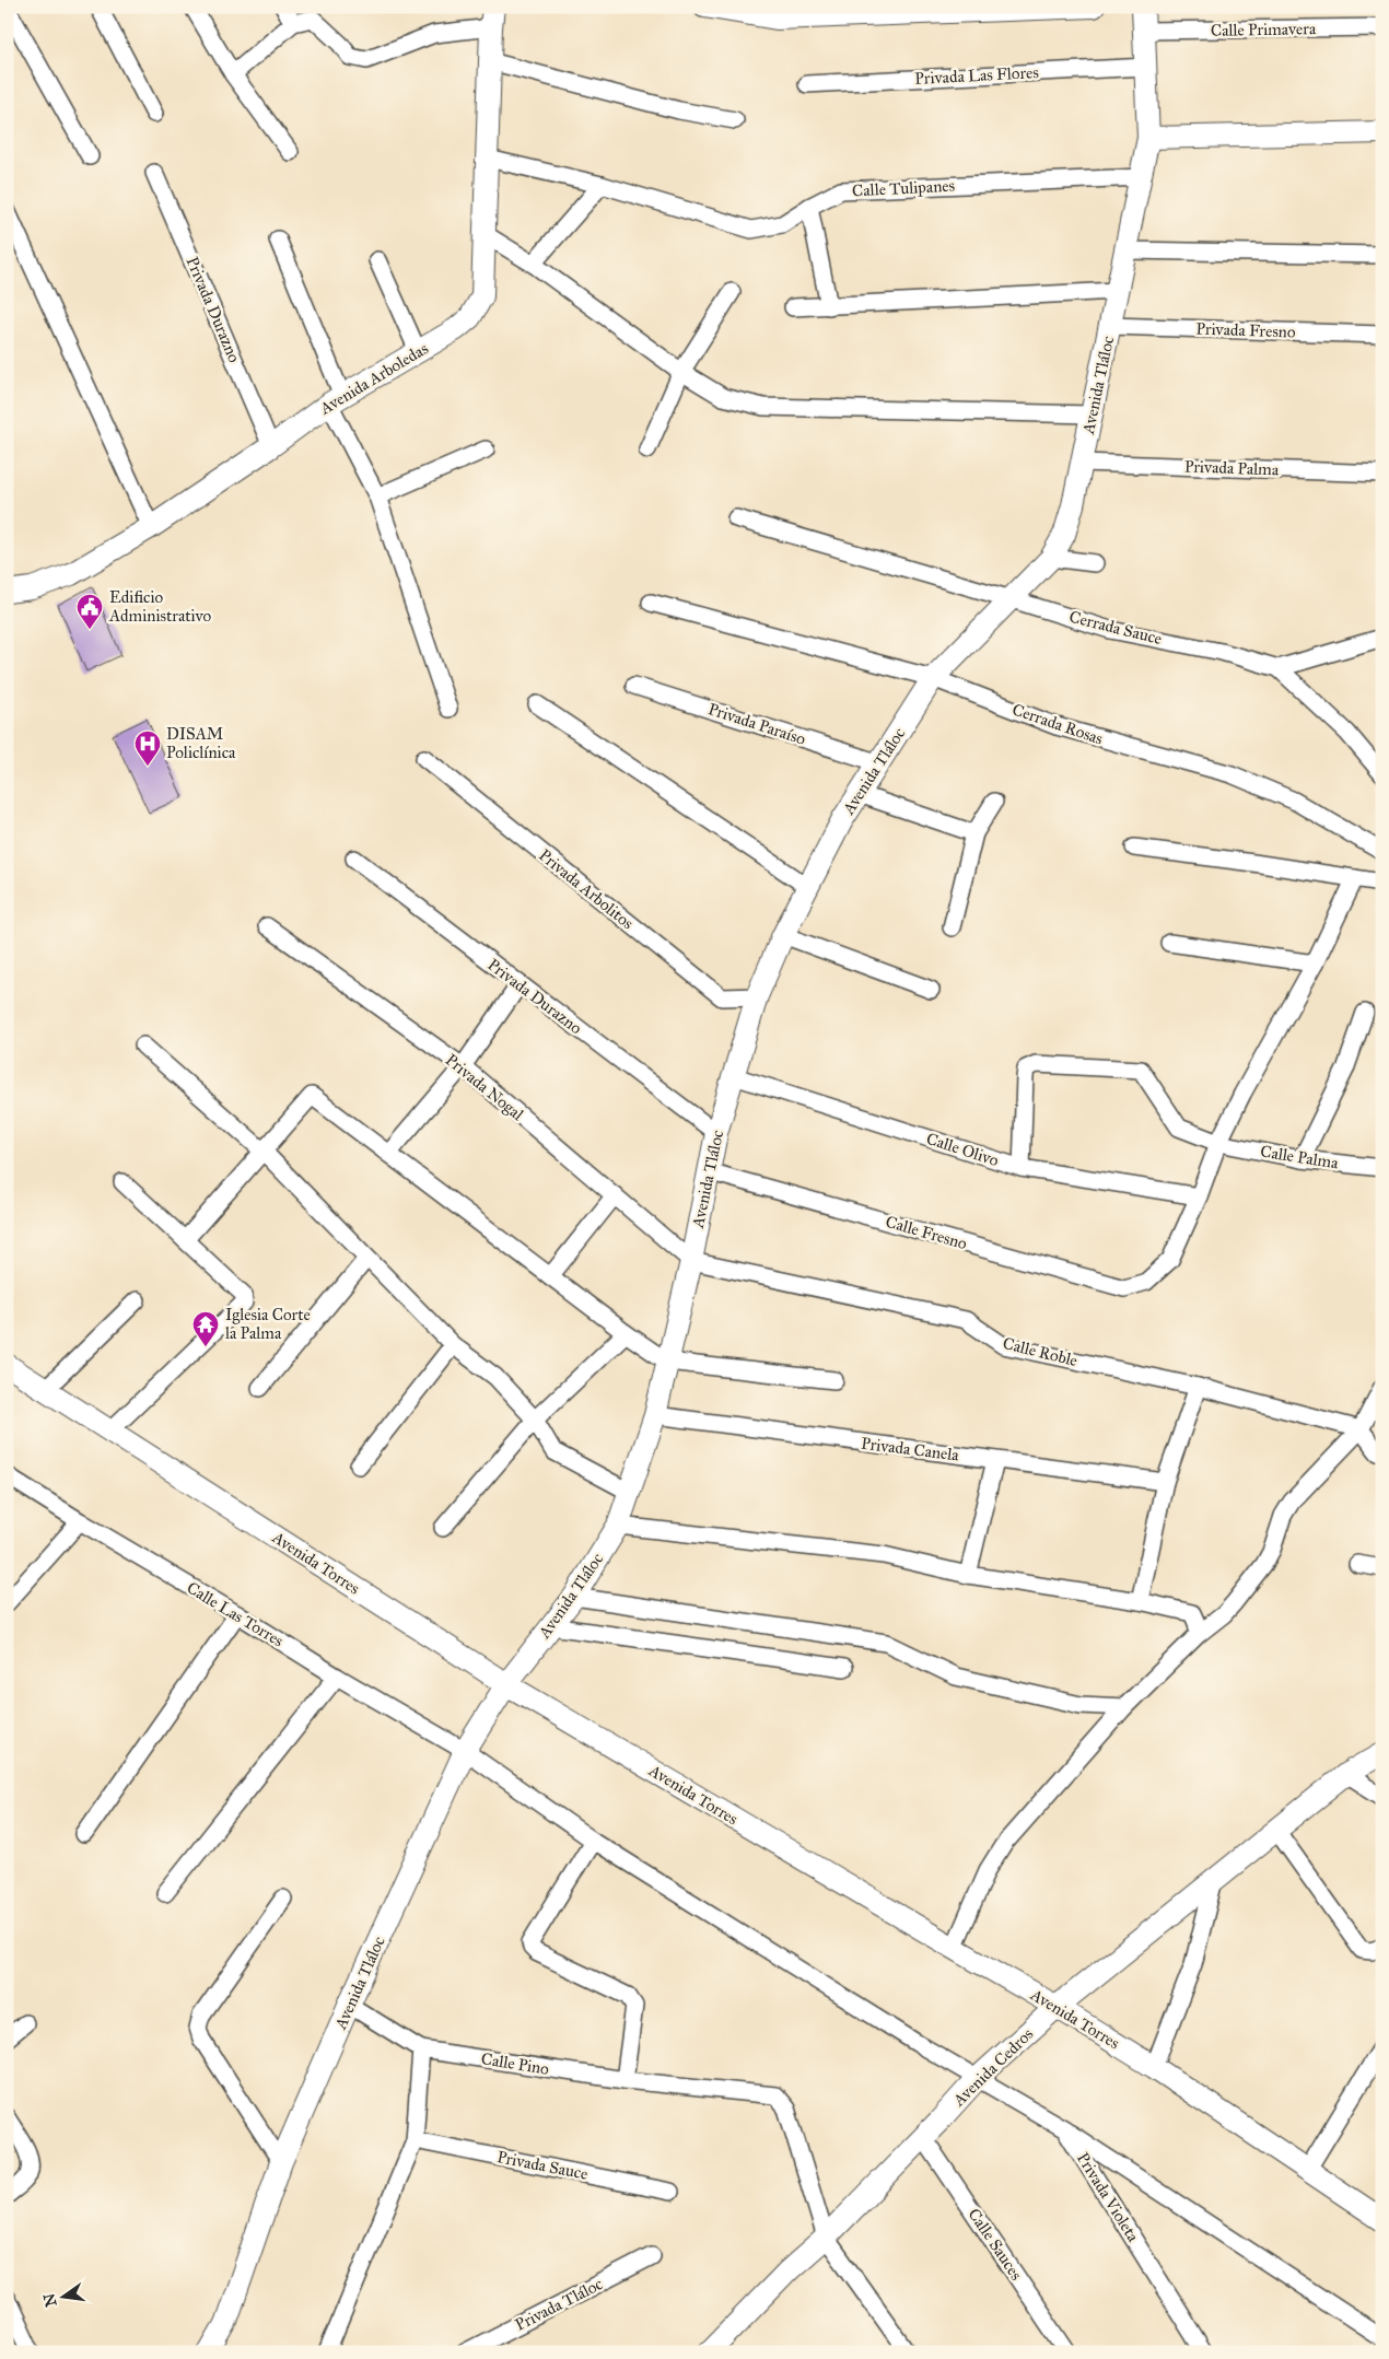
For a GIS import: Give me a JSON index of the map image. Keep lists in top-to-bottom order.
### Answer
{
  "streets": {
    "main road": [
      "Avenida Arboledas",
      "Avenida Tláloc",
      "Avenida Torres",
      "Avenida Cedros"
    ],
    "street": [
      "Calle Primavera",
      "Privada Las Flores",
      "Calle Tulipanes",
      "Privada Durazno",
      "Privada Fresno",
      "Privada Palma",
      "Cerrada Sauce",
      "Privada Paraíso",
      "Cerrada Rosas",
      "Privada Arbolitos",
      "Privada Nogal",
      "Calle Olivo",
      "Calle Palma",
      "Calle Fresno",
      "Calle Roble",
      "Privada Canela",
      "Calle Las Torres",
      "Calle Pino",
      "Privada Sauce",
      "Privada Violeta",
      "Calle Sauces",
      "Privada Tláloc"
    ]
  },
  "crossings": [
    ["Calle Primavera", "Avenida Tláloc"],
    ["Privada Las Flores", "Avenida Tláloc"],
    ["Calle Tulipanes", "Avenida Arboledas"],
    ["Calle Tulipanes", "Avenida Tláloc"],
    ["Privada Durazno", "Avenida Arboledas"],
    ["Privada Durazno", "Avenida Tláloc"],
    ["Privada Fresno", "Avenida Tláloc"],
    ["Avenida Tláloc", "Privada Palma"],
    ["Avenida Tláloc", "Cerrada Sauce"],
    ["Avenida Tláloc", "Privada Paraíso"],
    ["Avenida Tláloc", "Cerrada Rosas"],
    ["Avenida Tláloc", "Privada Arbolitos"],
    ["Avenida Tláloc", "Privada Nogal"],
    ["Avenida Tláloc", "Calle Olivo"],
    ["Avenida Tláloc", "Calle Fresno"],
    ["Avenida Tláloc", "Calle Roble"],
    ["Avenida Tláloc", "Privada Canela"],
    ["Avenida Tláloc", "Avenida Torres"],
    ["Avenida Tláloc", "Calle Las Torres"],
    ["Privada Nogal", "Calle Roble"],
    ["Calle Olivo", "Calle Palma"],
    ["Calle Olivo", "Calle Fresno"],
    ["Avenida Torres", "Avenida Cedros"],
    ["Calle Las Torres", "Privada Violeta"],
    ["Calle Pino", "Avenida Cedros"],
    ["Avenida Cedros", "Privada Violeta"],
    ["Avenida Cedros", "Calle Sauces"]
  ],
  "places": {
    "public building": ["Edificio Administrativo"],
    "hospital": ["DISAM Policlínica"],
    "temple": ["Iglesia Corte la Palma"]
  },
  "north": "left"
}
